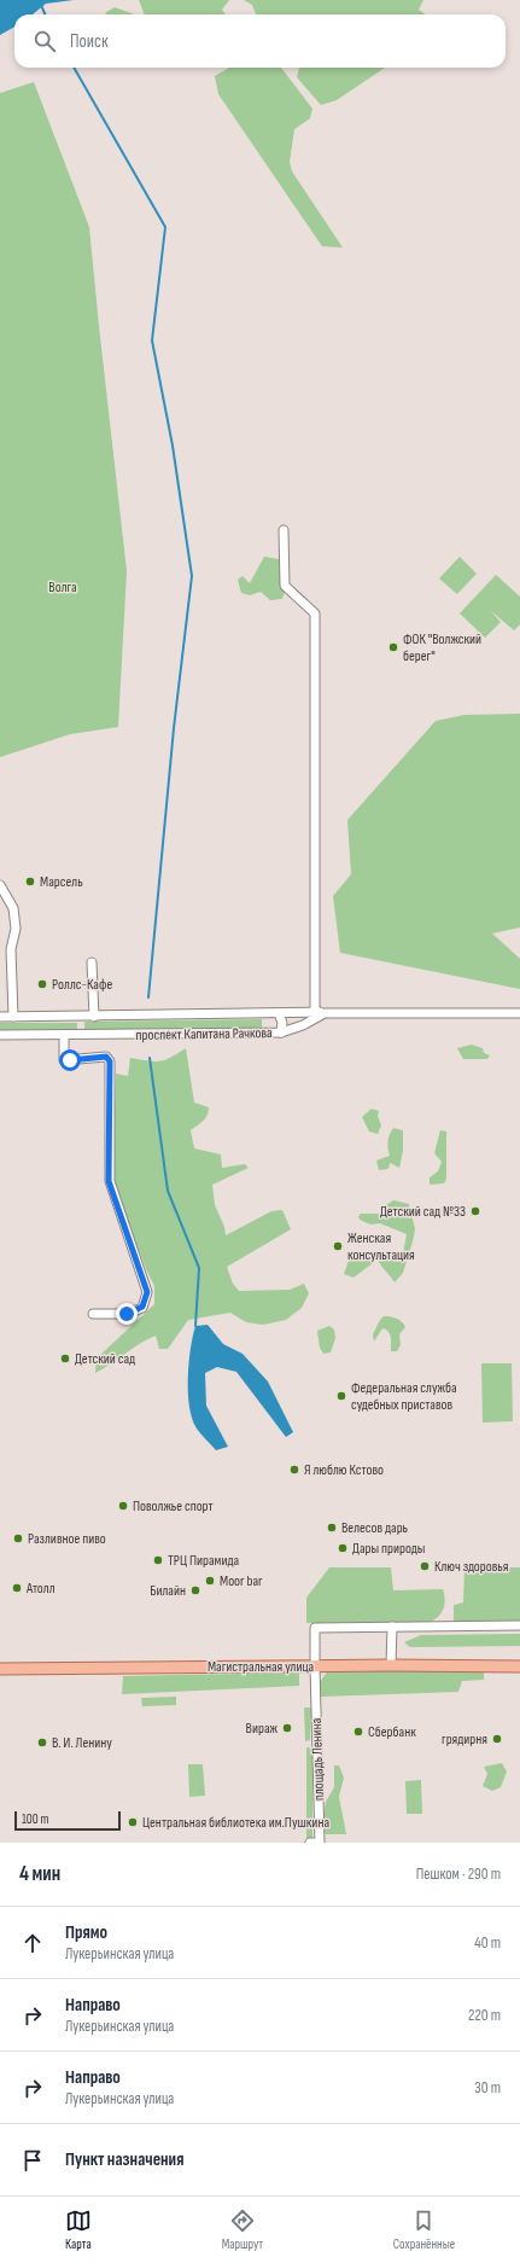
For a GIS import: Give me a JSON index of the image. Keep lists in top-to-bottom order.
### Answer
{
  "streets": {
    "main road": ["Магистральная улица"],
    "street": ["проспект Капитана Рачкова", "площадь Ленина"]
  },
  "crossings": [
    ["Магистральная улица", "площадь Ленина"]
  ],
  "parks": ["Волга"],
  "places": [
    "ФОК \"Волжский берег\"",
    "Марсель",
    "Роллс-Кафе",
    "Детский сад №33",
    "Женская консультация",
    "Детский сад",
    "Федеральная служба судебных приставов",
    "Я люблю Кстово",
    "Поволжье спорт",
    "Велесов дарь",
    "Разливное пиво",
    "Дары природы",
    "ТРЦ Пирамида",
    "Ключ здоровья",
    "Moor bar",
    "Атолл",
    "Билайн",
    "Вираж",
    "Сбербанк",
    "грядирня",
    "В. И. Ленину",
    "Центральная библиотека им.Пушкина"
  ],
  "scale_bar": "100 m",
  "page": {
    "search": "Поиск",
    "scale": "100 m",
    "heading": ["4 мин", "Пешком · 290 m"],
    "list": [
      ["Прямо", "Лукерьинская улица", "40 m"],
      ["Направо", "Лукерьинская улица", "220 m"],
      ["Направо", "Лукерьинская улица", "30 m"],
      "Пункт назначения"
    ],
    "nav": ["Карта", "Маршрут", "Сохранённые"]
  }
}
